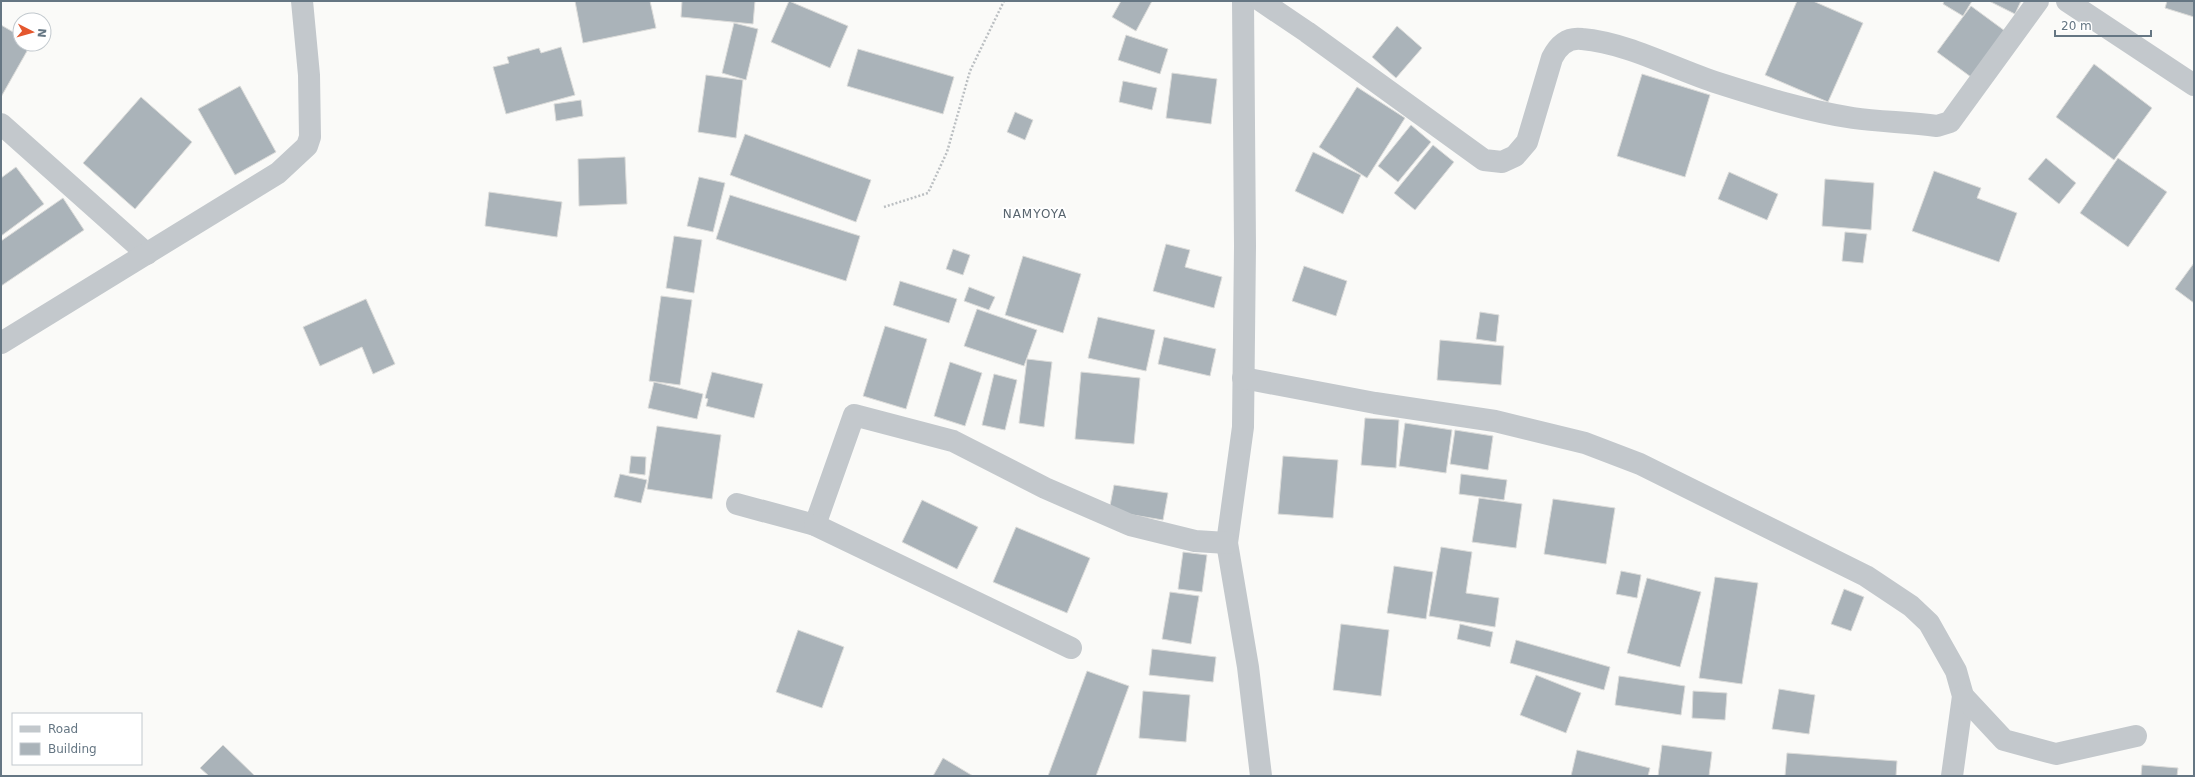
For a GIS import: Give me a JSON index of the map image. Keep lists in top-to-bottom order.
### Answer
{
  "districts": ["NAMYOYA"],
  "legend": ["Road", "Building"],
  "scale_bar": "20 m",
  "north": "right"
}
